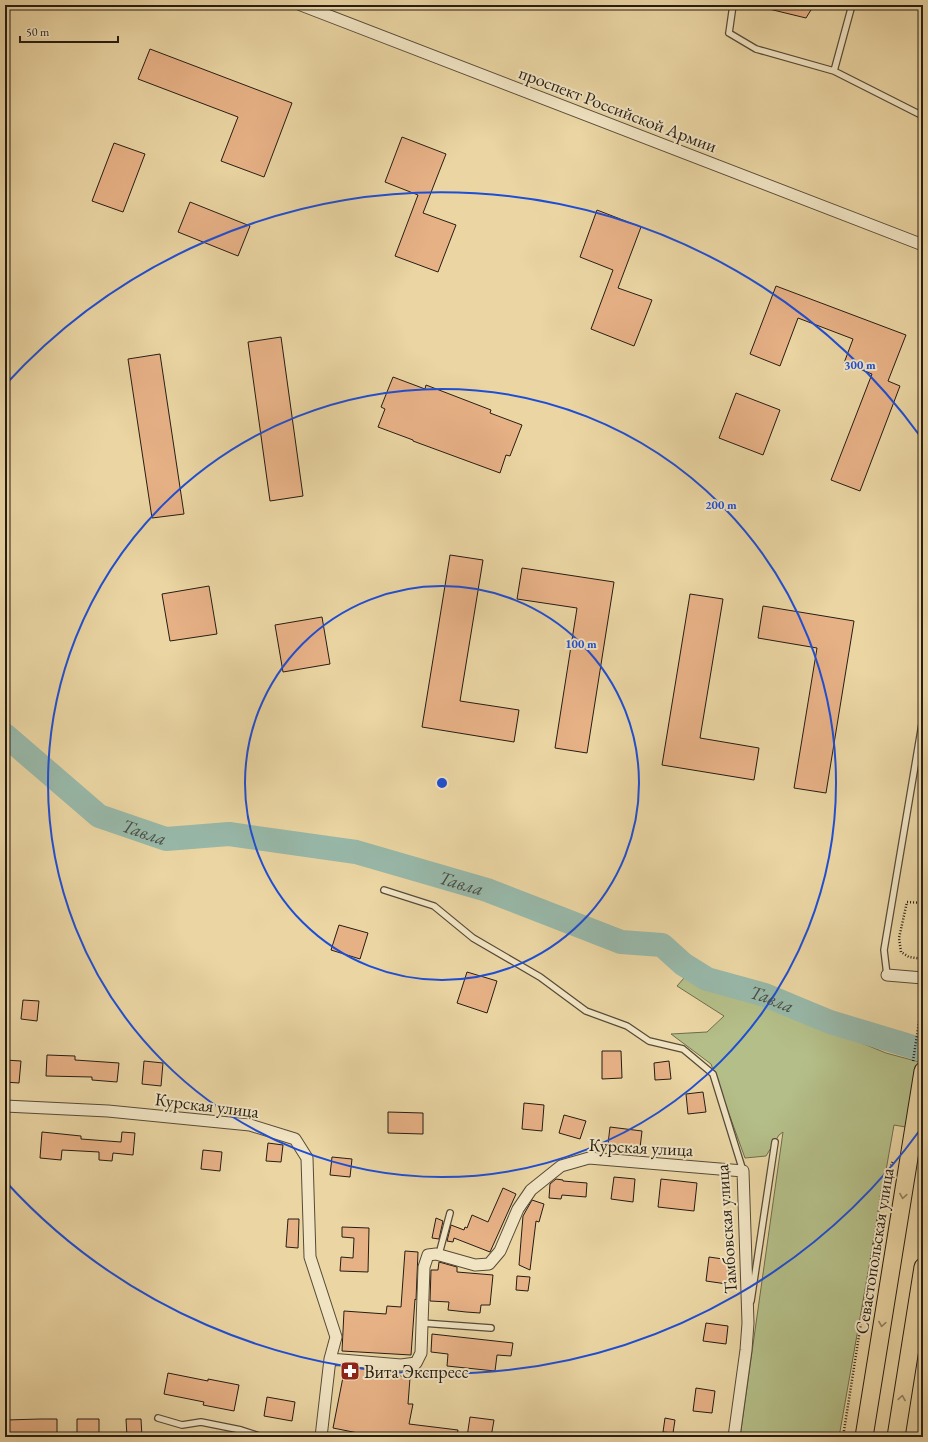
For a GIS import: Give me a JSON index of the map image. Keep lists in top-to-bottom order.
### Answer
{
  "streets": {
    "main road": ["Севастопольская улица"],
    "street": ["проспект Российской Армии", "Курская улица", "Тамбовская улица"]
  },
  "crossings": [
    ["Курская улица", "Тамбовская улица"]
  ],
  "water": ["Тавла"],
  "places": {
    "pharmacy": ["Вита Экспресс"]
  },
  "scale_bar": "50 m",
  "rings": ["300 m", "200 m", "100 m"]
}
